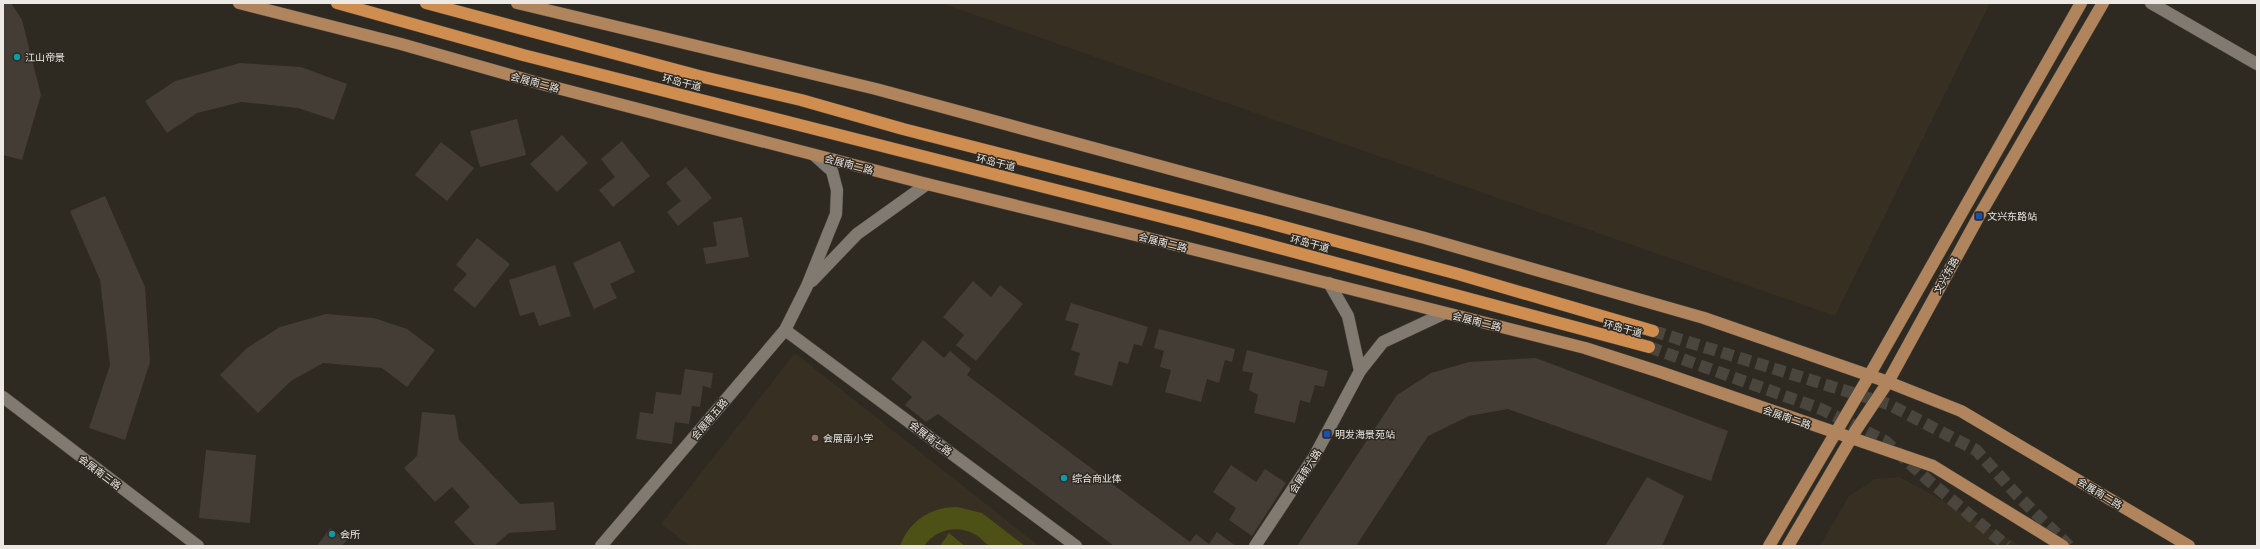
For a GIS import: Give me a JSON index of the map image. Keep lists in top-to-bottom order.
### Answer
{
  "streets": {
    "highway": ["环岛干道"],
    "main road": ["会展南二路", "文兴东路"],
    "street": [
      "会展南五路",
      "会展南七路",
      "会展南六路",
      "会展南三路"
    ]
  },
  "crossings": [
    ["会展南二路", "文兴东路"],
    ["会展南二路", "会展南六路"],
    ["会展南五路", "会展南七路"]
  ],
  "places": {
    "other": [
      "江山帝景",
      "会展南小学",
      "综合商业体",
      "会所"
    ],
    "transit": ["文兴东路站", "明发海景苑站"]
  }
}
